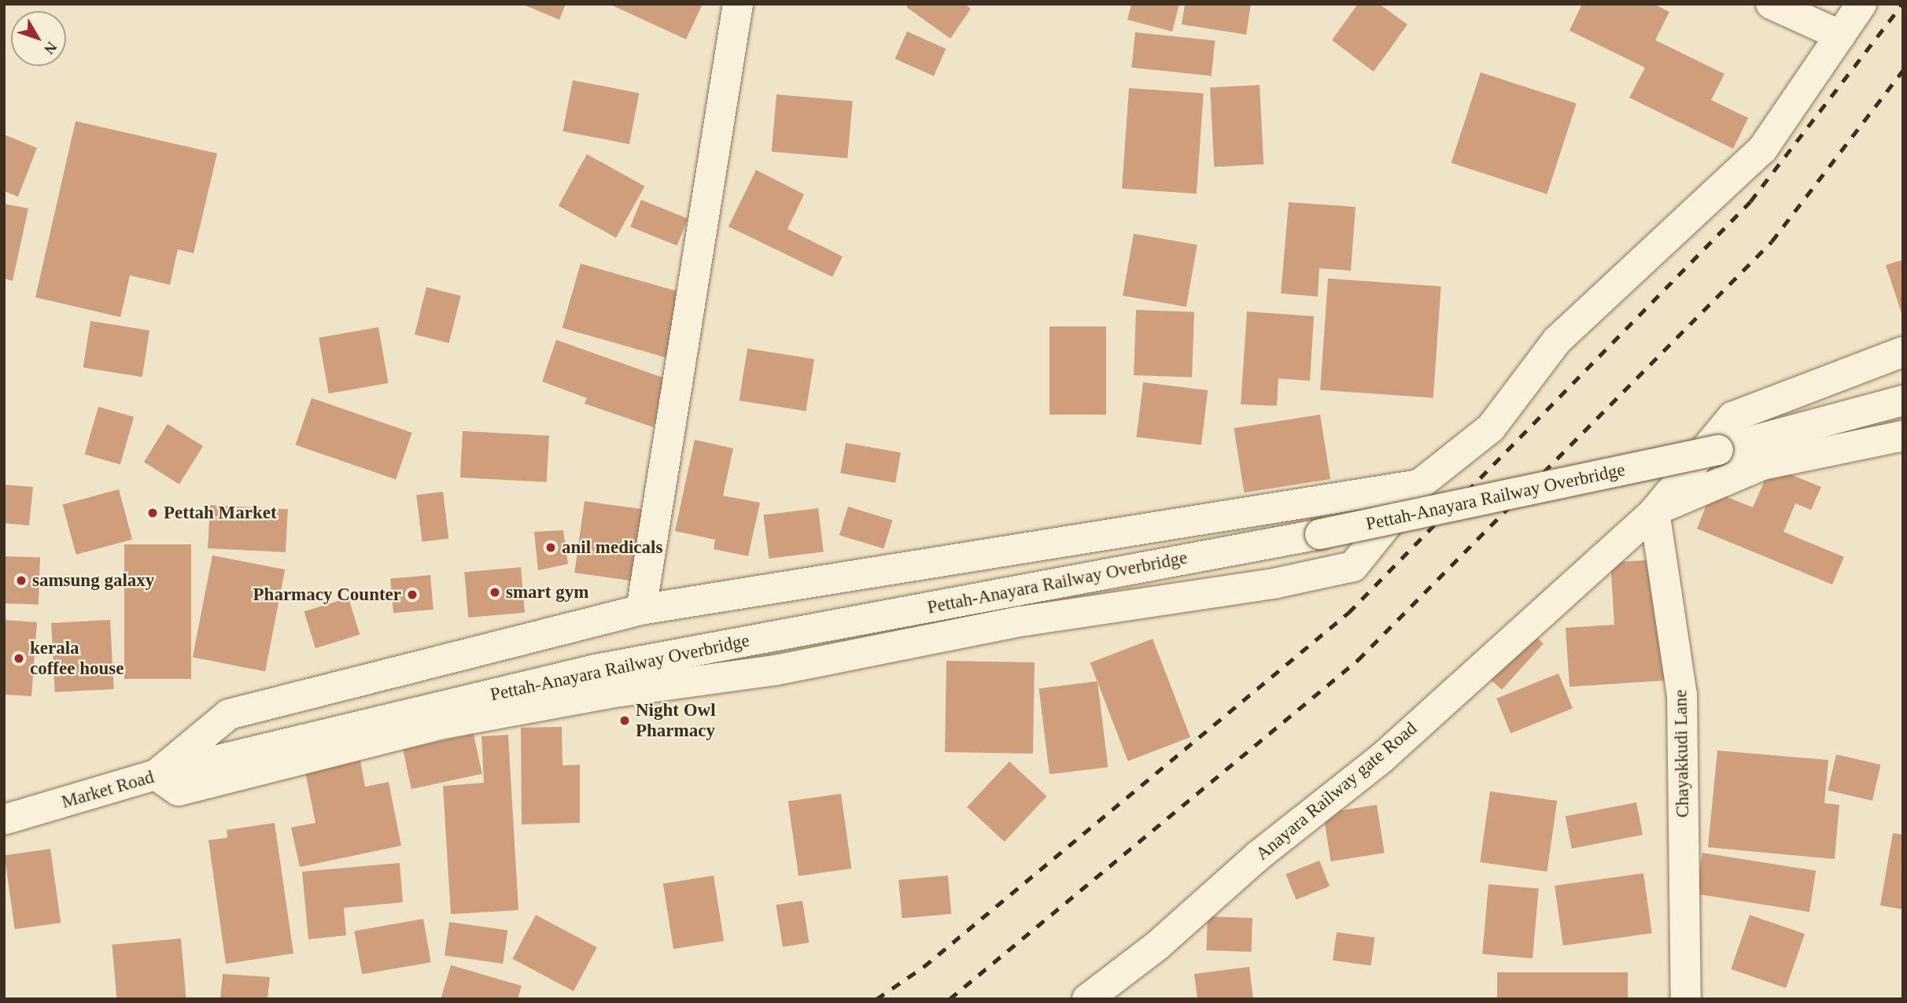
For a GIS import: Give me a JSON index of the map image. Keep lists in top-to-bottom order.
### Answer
{
  "streets": {
    "street": [
      "Pettah-Anayara Railway Overbridge",
      "Chayakkudi Lane",
      "Market Road",
      "Anayara Railway gate Road"
    ]
  },
  "crossings": [
    ["Pettah-Anayara Railway Overbridge", "Market Road"],
    ["Chayakkudi Lane", "Anayara Railway gate Road"]
  ],
  "places": [
    "Pettah Market",
    "anil medicals",
    "samsung galaxy",
    "smart gym",
    "Pharmacy Counter",
    "kerala coffee house",
    "Night Owl Pharmacy"
  ],
  "north": "bottom right"
}
